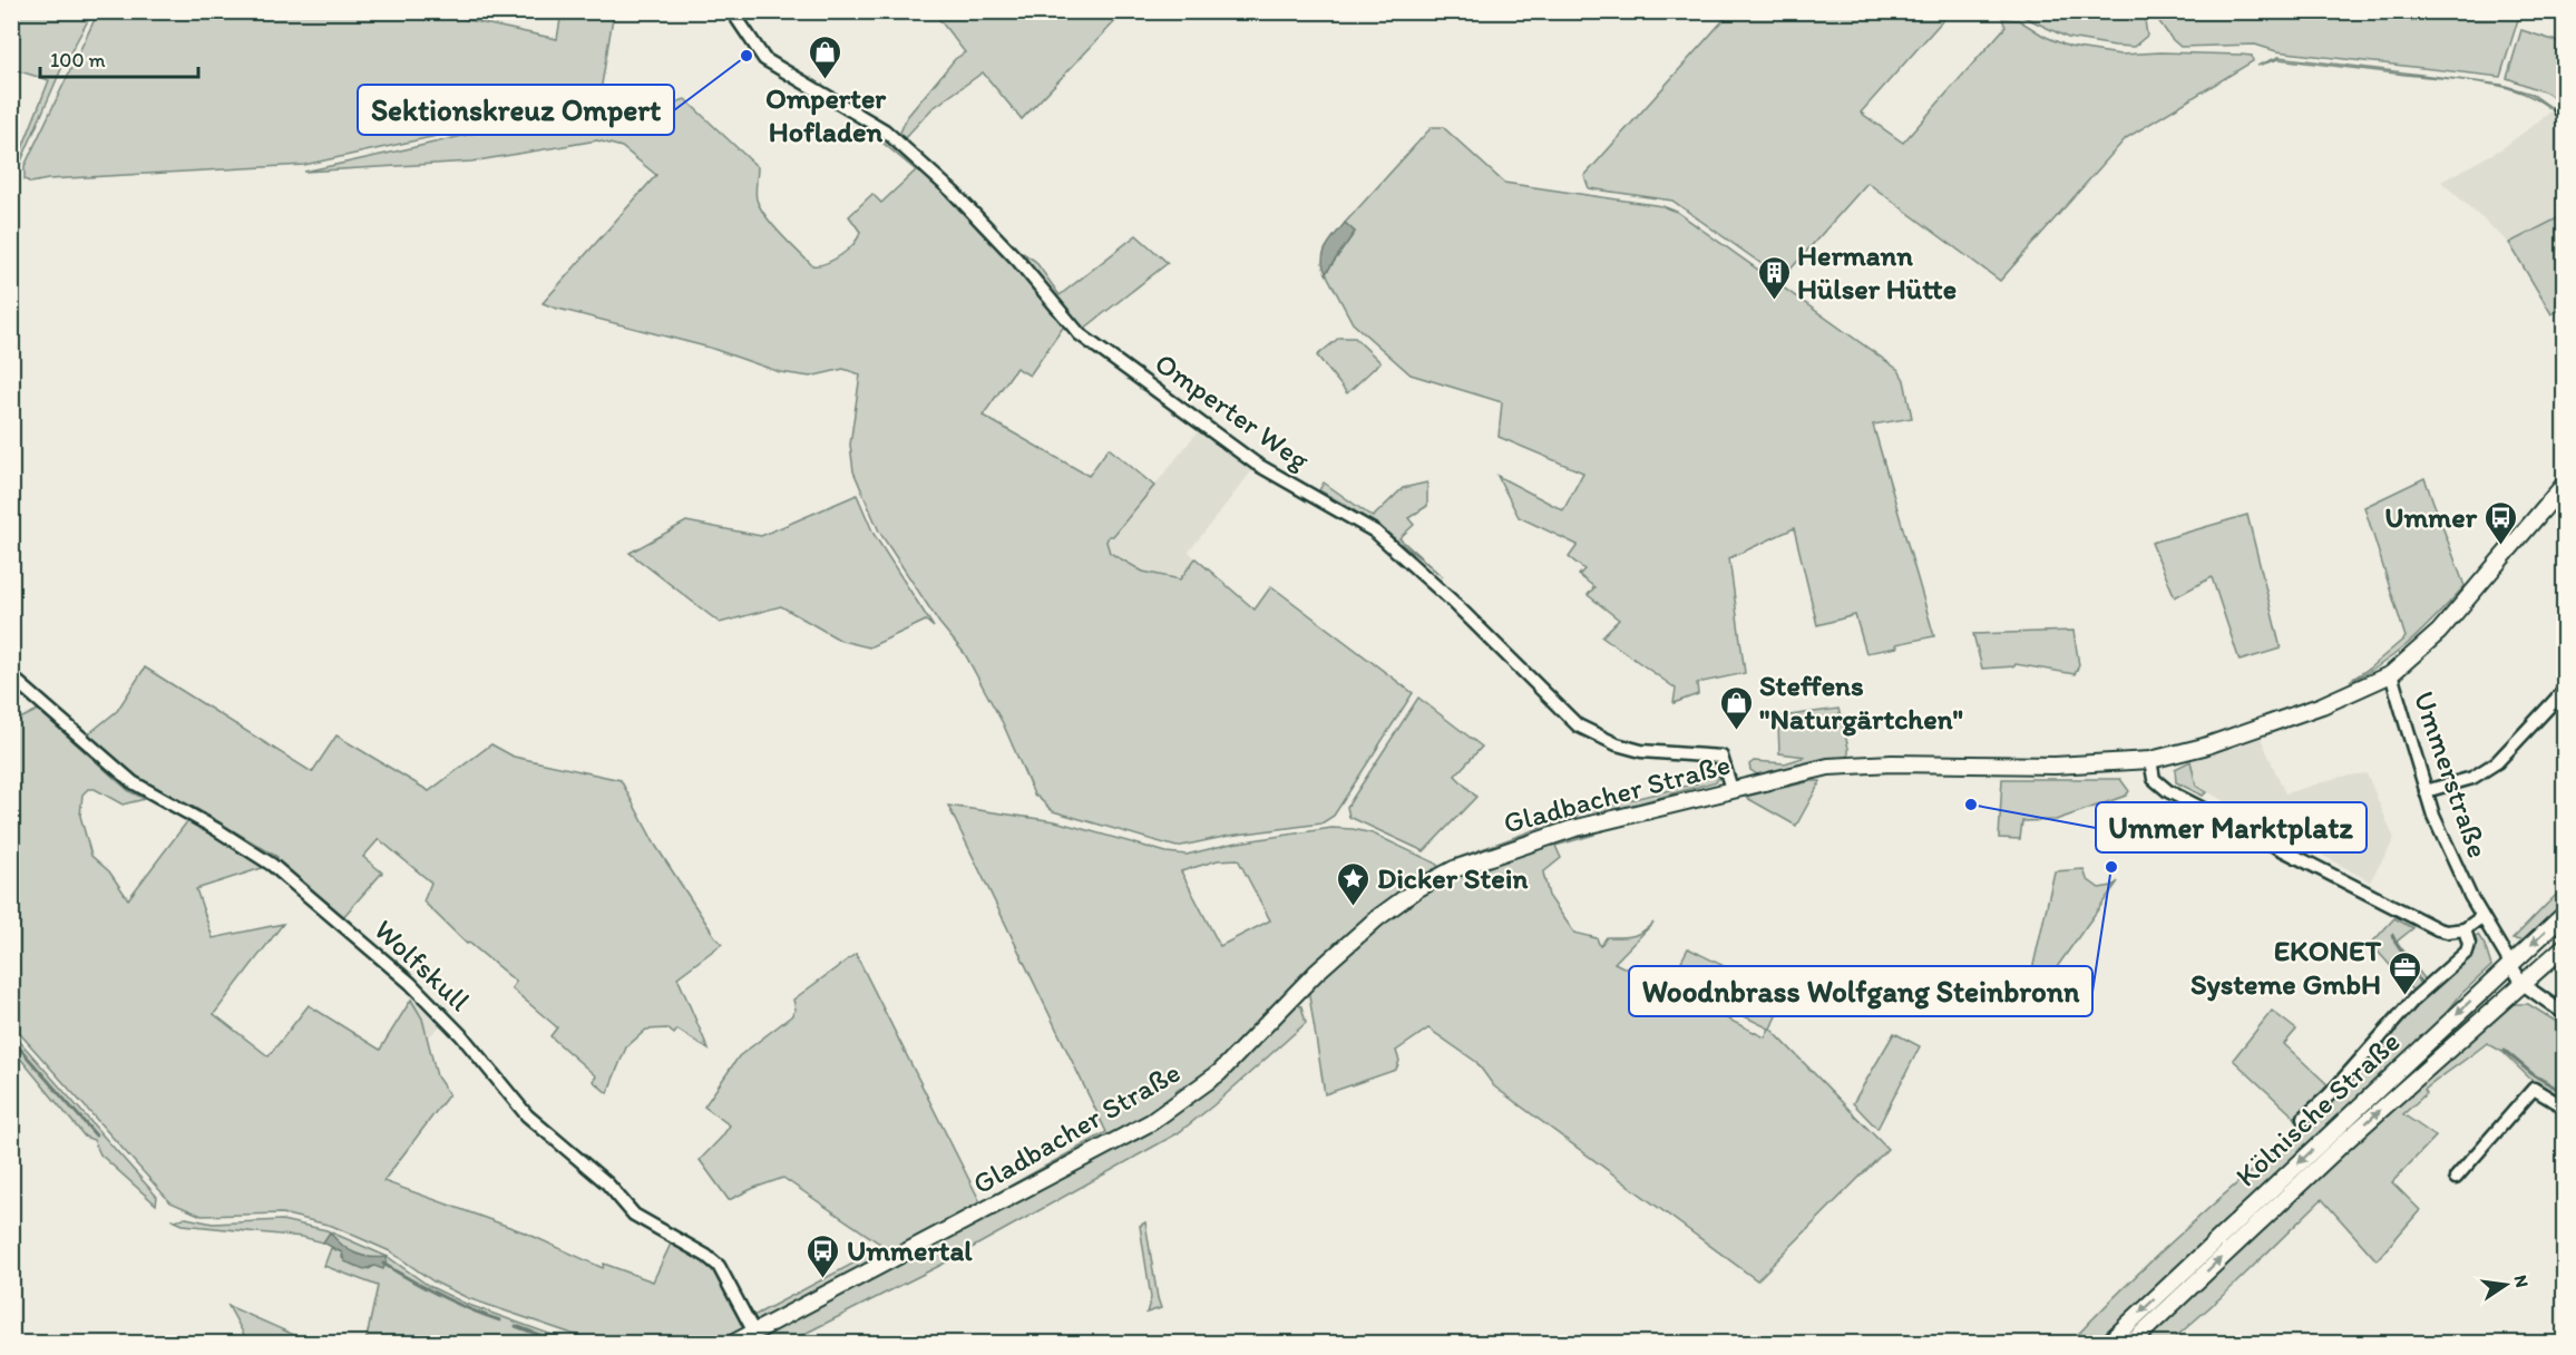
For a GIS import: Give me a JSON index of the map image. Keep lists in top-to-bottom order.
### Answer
{
  "streets": {
    "main road": ["Gladbacher Straße", "Kölnische Straße"],
    "street": ["Omperter Weg", "Ummerstraße", "Wolfskull"]
  },
  "crossings": [
    ["Omperter Weg", "Gladbacher Straße"],
    ["Ummerstraße", "Gladbacher Straße"],
    ["Ummerstraße", "Kölnische Straße"],
    ["Gladbacher Straße", "Wolfskull"]
  ],
  "places": {
    "other": ["Sektionskreuz Ompert", "Ummer Marktplatz", "Woodnbrass Wolfgang Steinbronn"],
    "shop": ["Omperter Hofladen", "Steffens \"Naturgärtchen\""],
    "building": ["Hermann Hülser Hütte"],
    "bus stop": ["Ummer", "Ummertal"],
    "place": ["Dicker Stein"],
    "office": ["EKONET Systeme GmbH"]
  },
  "scale_bar": "100 m",
  "north": "right"
}
